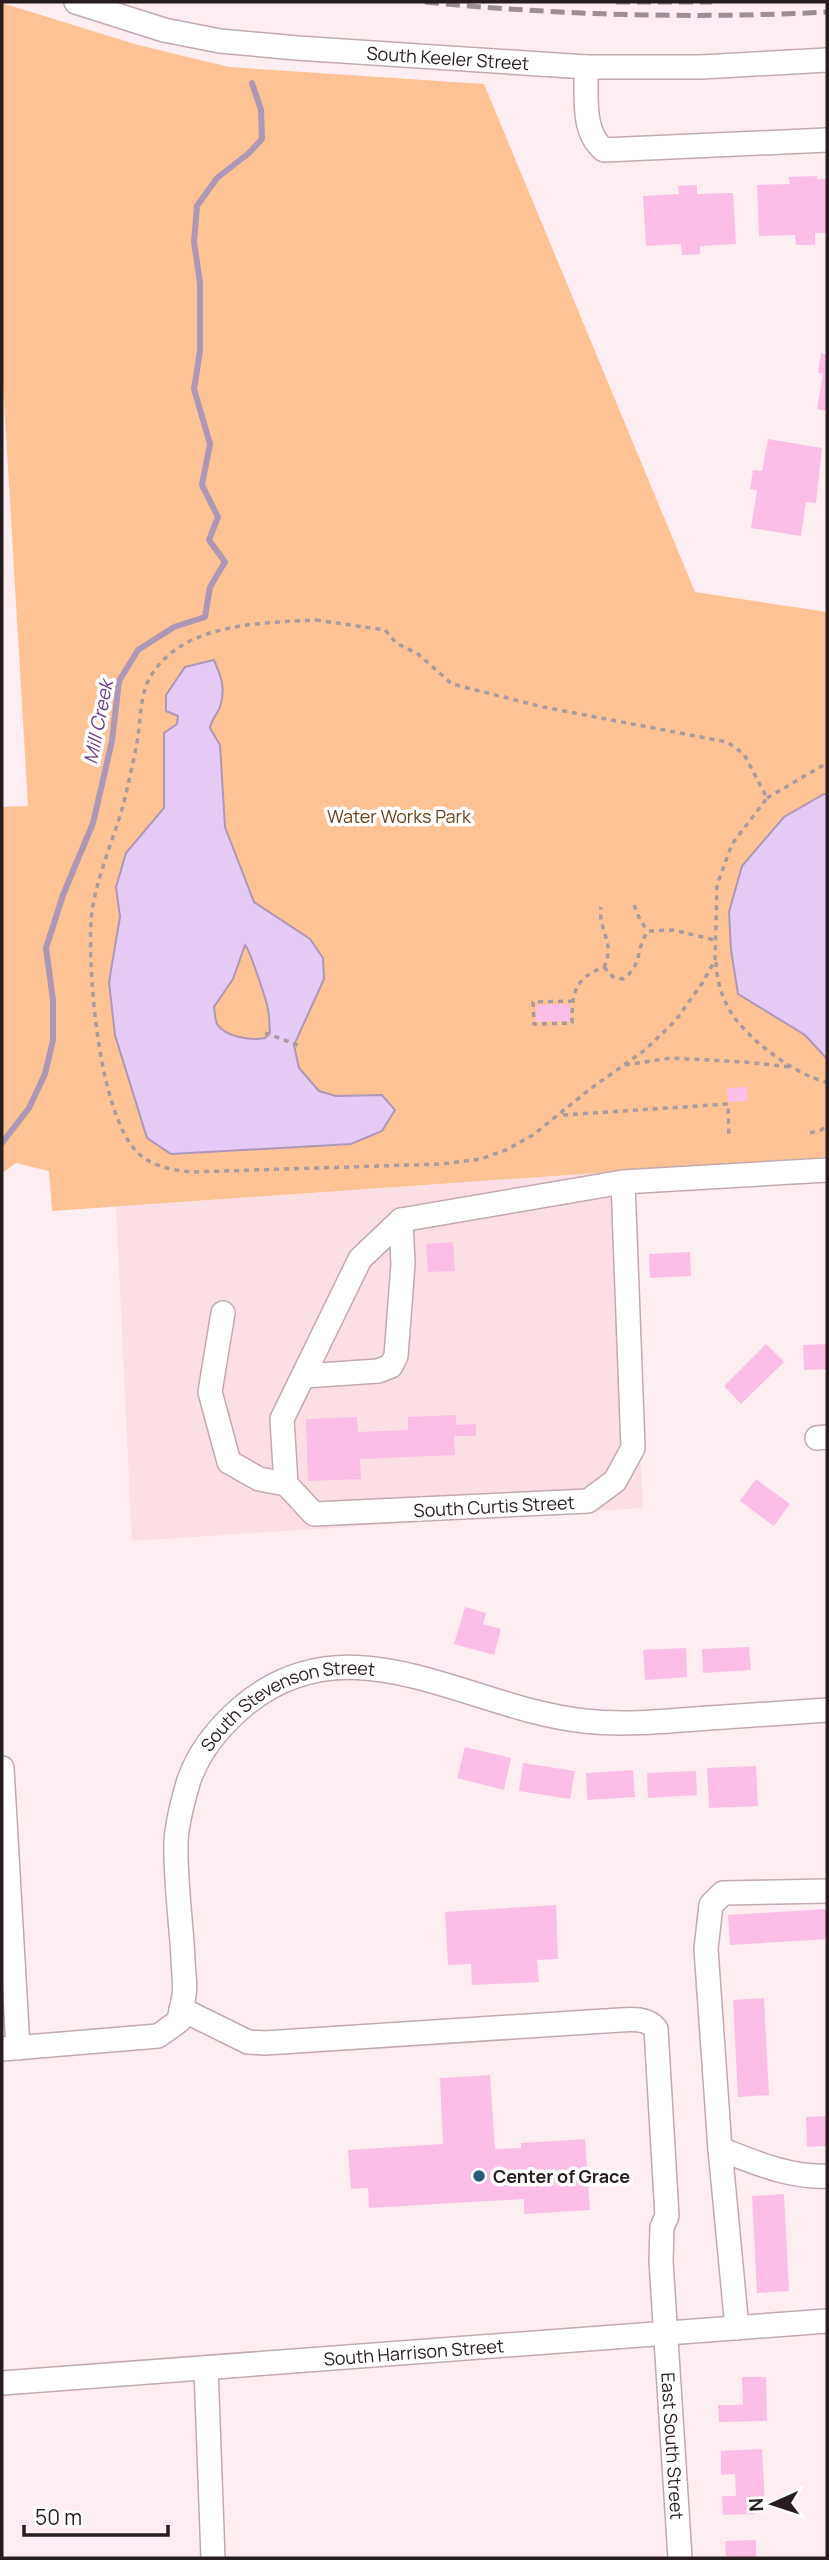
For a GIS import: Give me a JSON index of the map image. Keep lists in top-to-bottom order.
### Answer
{
  "streets": {
    "street": [
      "South Keeler Street",
      "South Curtis Street",
      "South Stevenson Street",
      "South Harrison Street",
      "East South Street"
    ]
  },
  "crossings": [
    ["South Stevenson Street", "East South Street"],
    ["South Harrison Street", "East South Street"]
  ],
  "water": ["Mill Creek"],
  "parks": ["Water Works Park"],
  "places": ["Center of Grace"],
  "scale_bar": "50 m",
  "north": "left"
}
